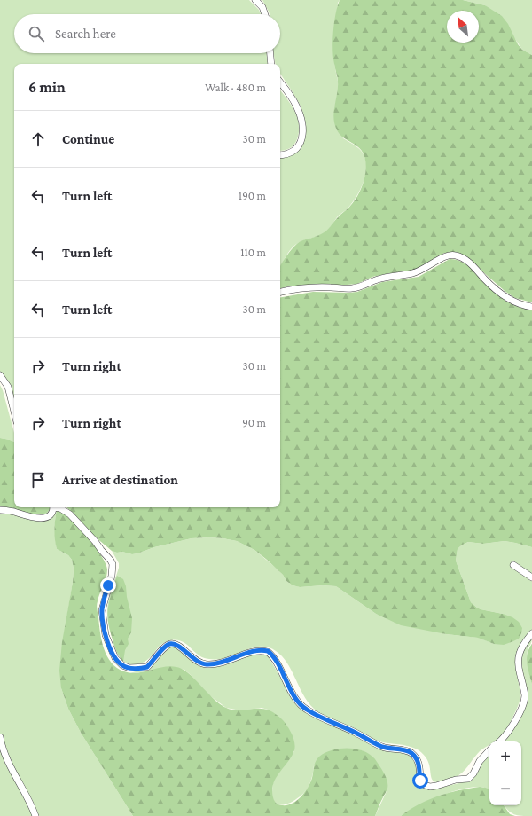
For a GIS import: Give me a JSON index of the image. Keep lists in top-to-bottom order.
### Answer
{
  "north": "top left",
  "page": {
    "search": "Search here",
    "heading": ["6 min", "Walk · 480 m"],
    "list": [
      ["Continue", "30 m"],
      ["Turn left", "190 m"],
      ["Turn left", "110 m"],
      ["Turn left", "30 m"],
      ["Turn right", "30 m"],
      ["Turn right", "90 m"],
      "Arrive at destination"
    ],
    "map_buttons": ["+", "−"]
  }
}
